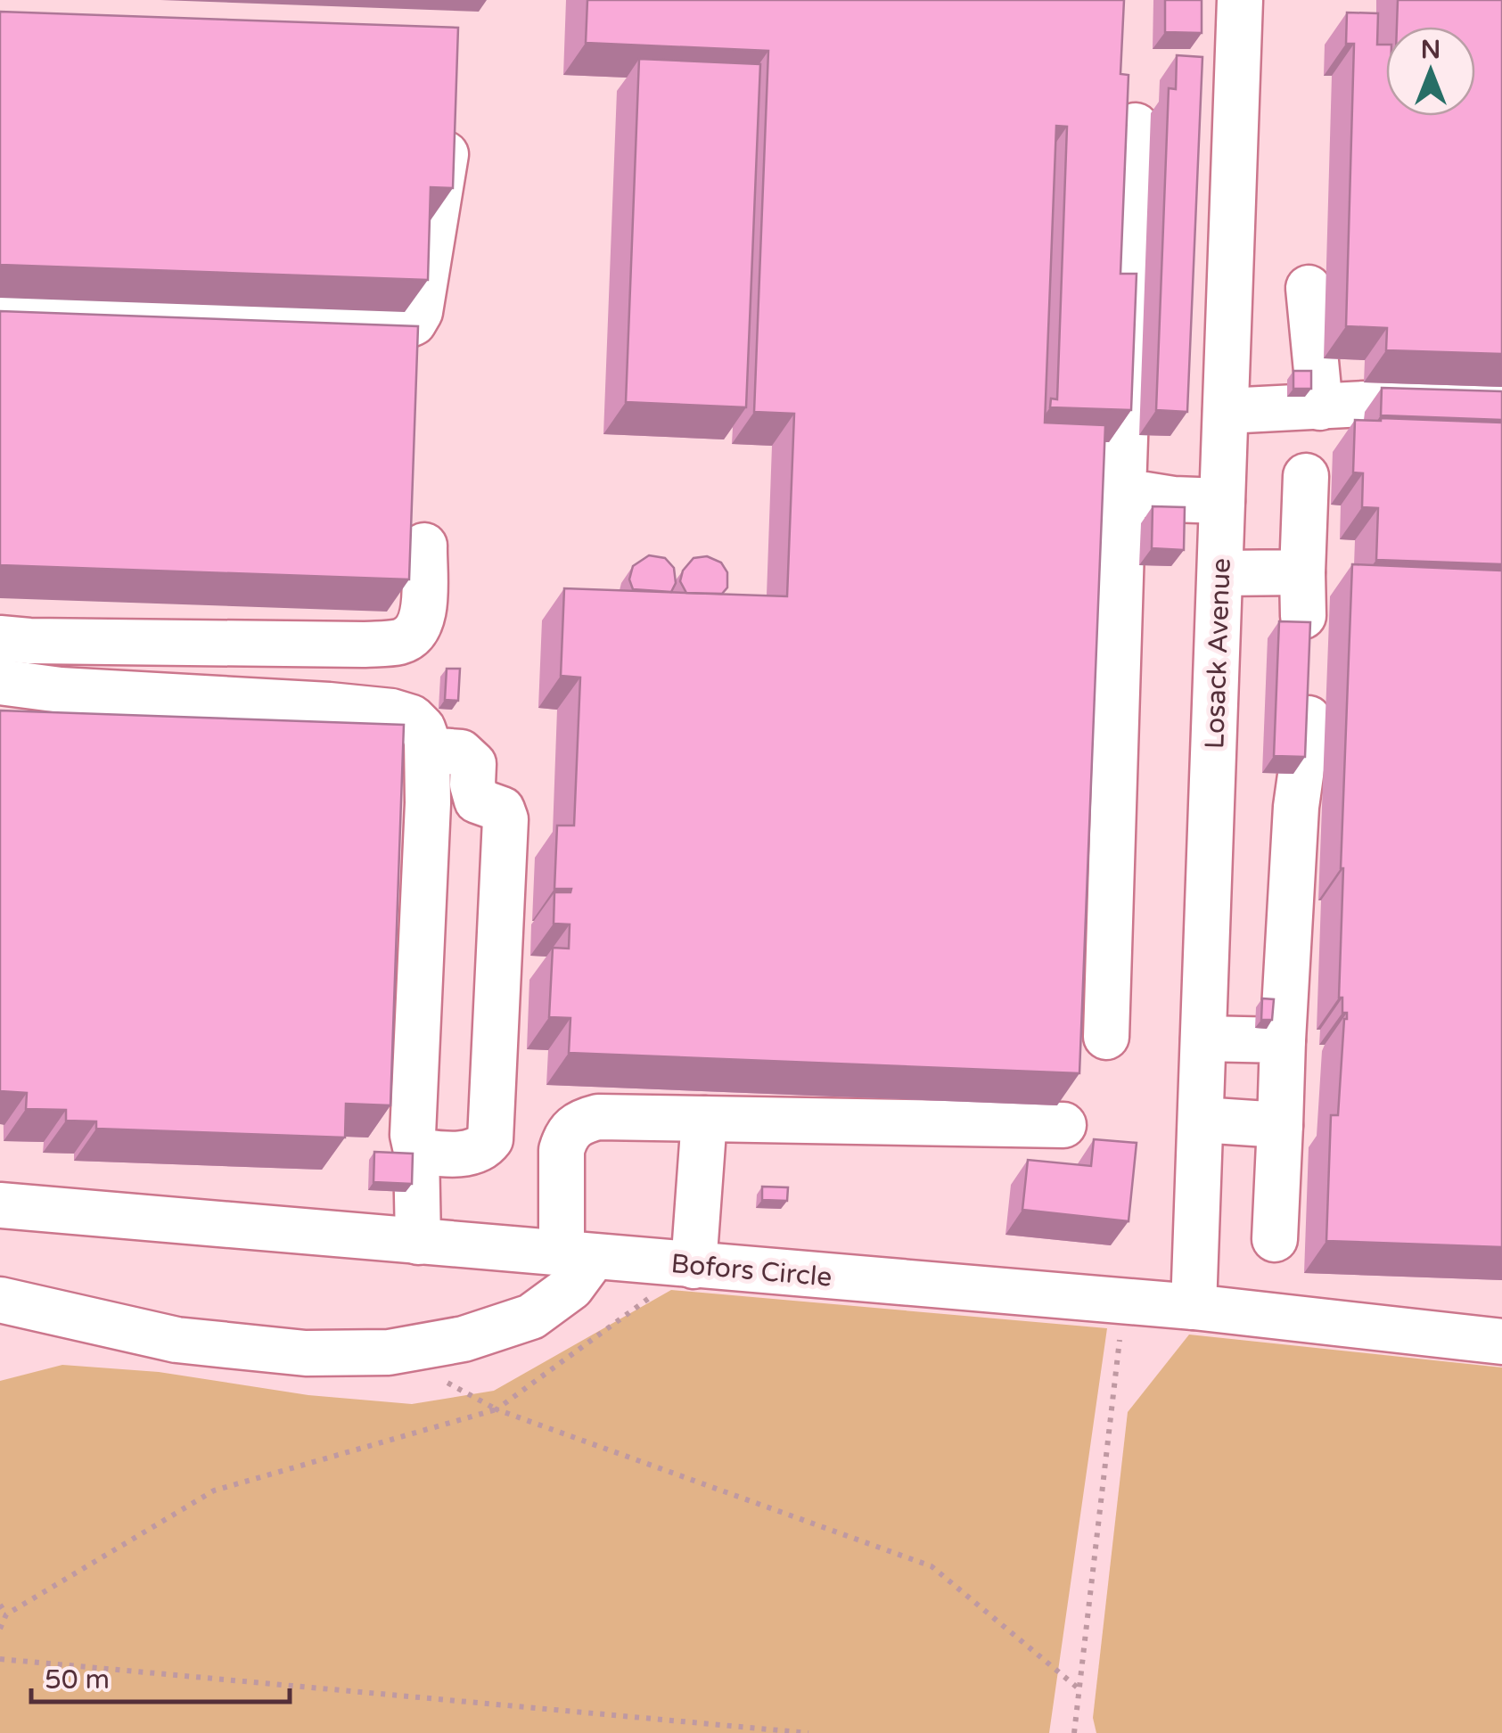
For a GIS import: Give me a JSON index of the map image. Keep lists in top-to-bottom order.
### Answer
{
  "streets": {
    "street": ["Losack Avenue", "Bofors Circle"]
  },
  "crossings": [
    ["Losack Avenue", "Bofors Circle"]
  ],
  "scale_bar": "50 m",
  "north": "top"
}
